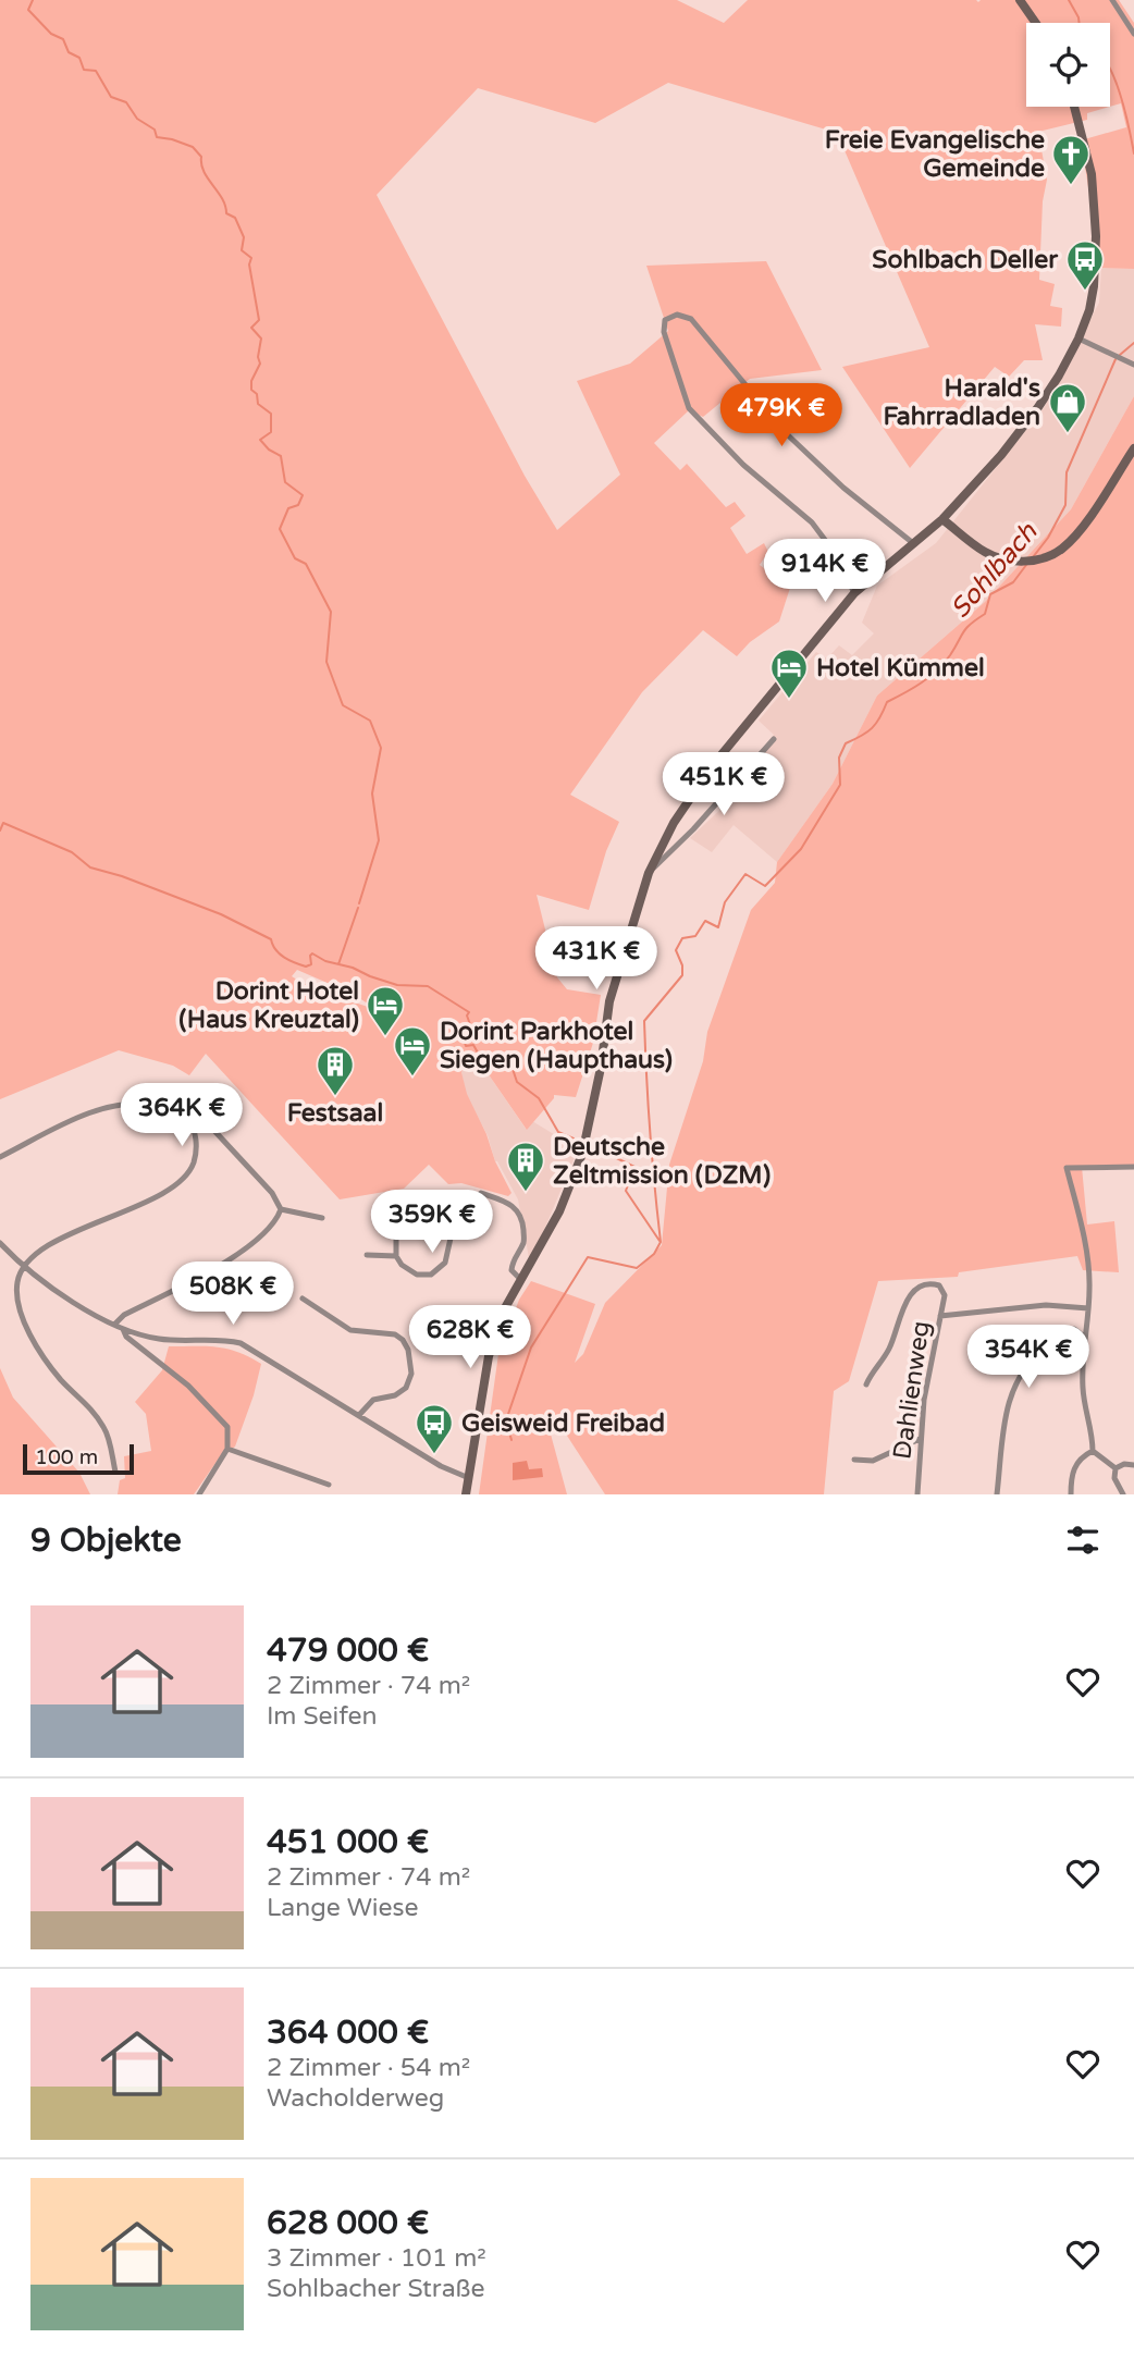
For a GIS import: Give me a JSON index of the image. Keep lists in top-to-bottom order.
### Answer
{
  "streets": {
    "street": ["Dahlienweg"]
  },
  "water": ["Sohlbach"],
  "places": {
    "church": ["Freie Evangelische Gemeinde"],
    "bus stop": ["Sohlbach Deller", "Geisweid Freibad"],
    "shop": ["Harald's Fahrradladen"],
    "hotel": ["Hotel Kümmel", "Dorint Hotel (Haus Kreuztal)", "Dorint Parkhotel Siegen (Haupthaus)"],
    "building": ["Festsaal", "Deutsche Zeltmission (DZM)"]
  },
  "scale_bar": "100 m",
  "page": {
    "price": [
      "479K €",
      "914K €",
      "451K €",
      "431K €",
      "364K €",
      "359K €",
      "508K €",
      "628K €",
      "354K €"
    ],
    "scale": "100 m",
    "heading": "9 Objekte",
    "list": [
      {
        "name": "479 000 €",
        "note": "2 Zimmer · 74 m² · Im Seifen"
      },
      {
        "name": "451 000 €",
        "note": "2 Zimmer · 74 m² · Lange Wiese"
      },
      {
        "name": "364 000 €",
        "note": "2 Zimmer · 54 m² · Wacholderweg"
      },
      {
        "name": "628 000 €",
        "note": "3 Zimmer · 101 m² · Sohlbacher Straße"
      }
    ]
  }
}
